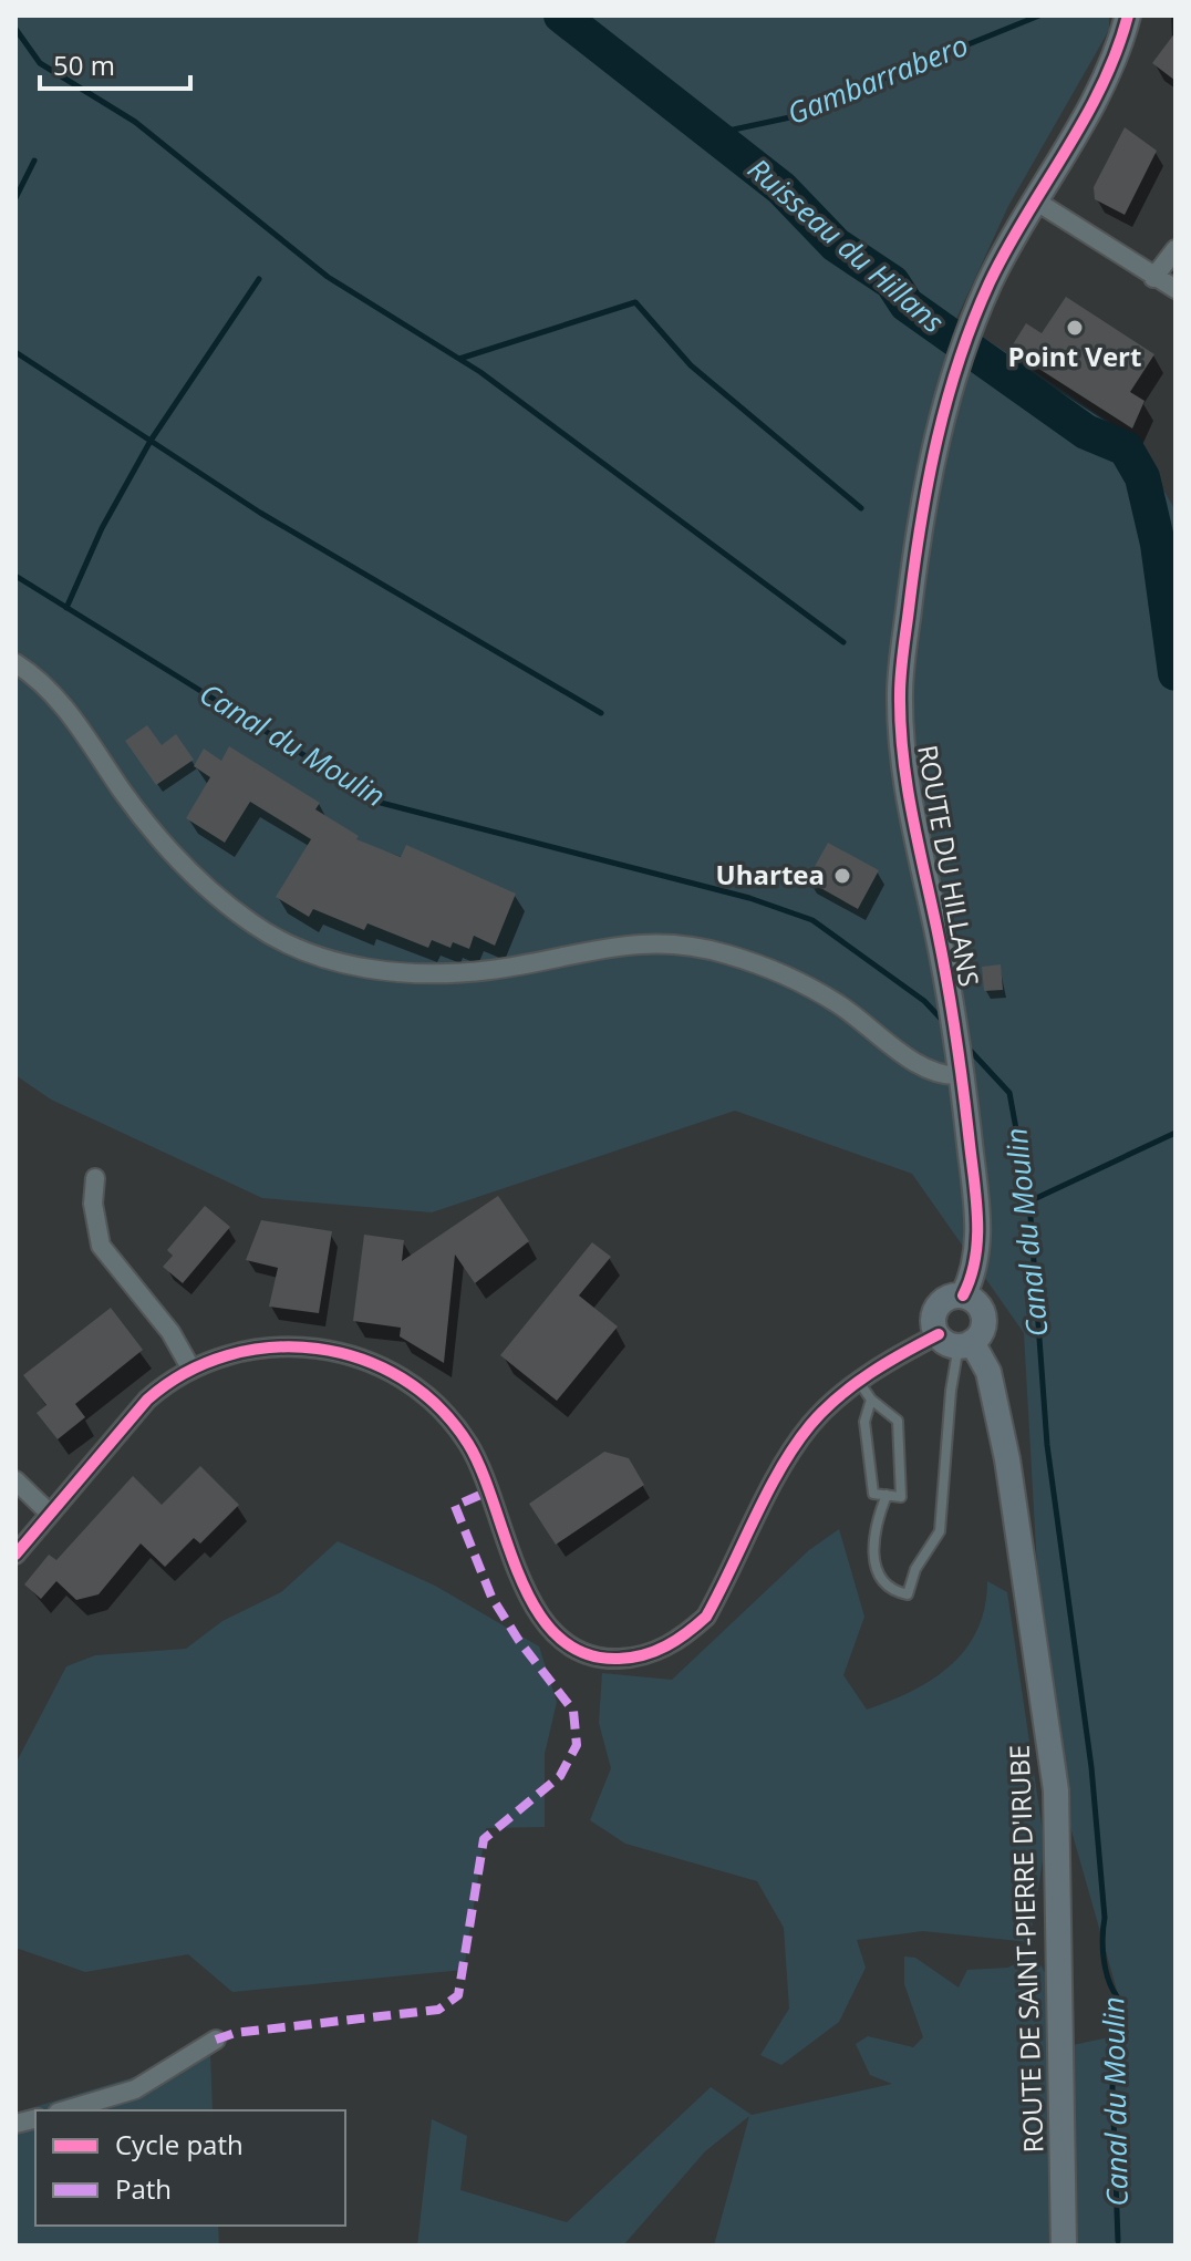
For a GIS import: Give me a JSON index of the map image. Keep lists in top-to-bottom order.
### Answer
{
  "streets": {
    "street": ["ROUTE DU HILLANS", "ROUTE DE SAINT-PIERRE D'IRUBE"]
  },
  "water": ["Gambarrabero", "Ruisseau du Hillans", "Canal du Moulin"],
  "places": ["Point Vert", "Uhartea"],
  "legend": ["Cycle path", "Path"],
  "scale_bar": "50 m"
}
